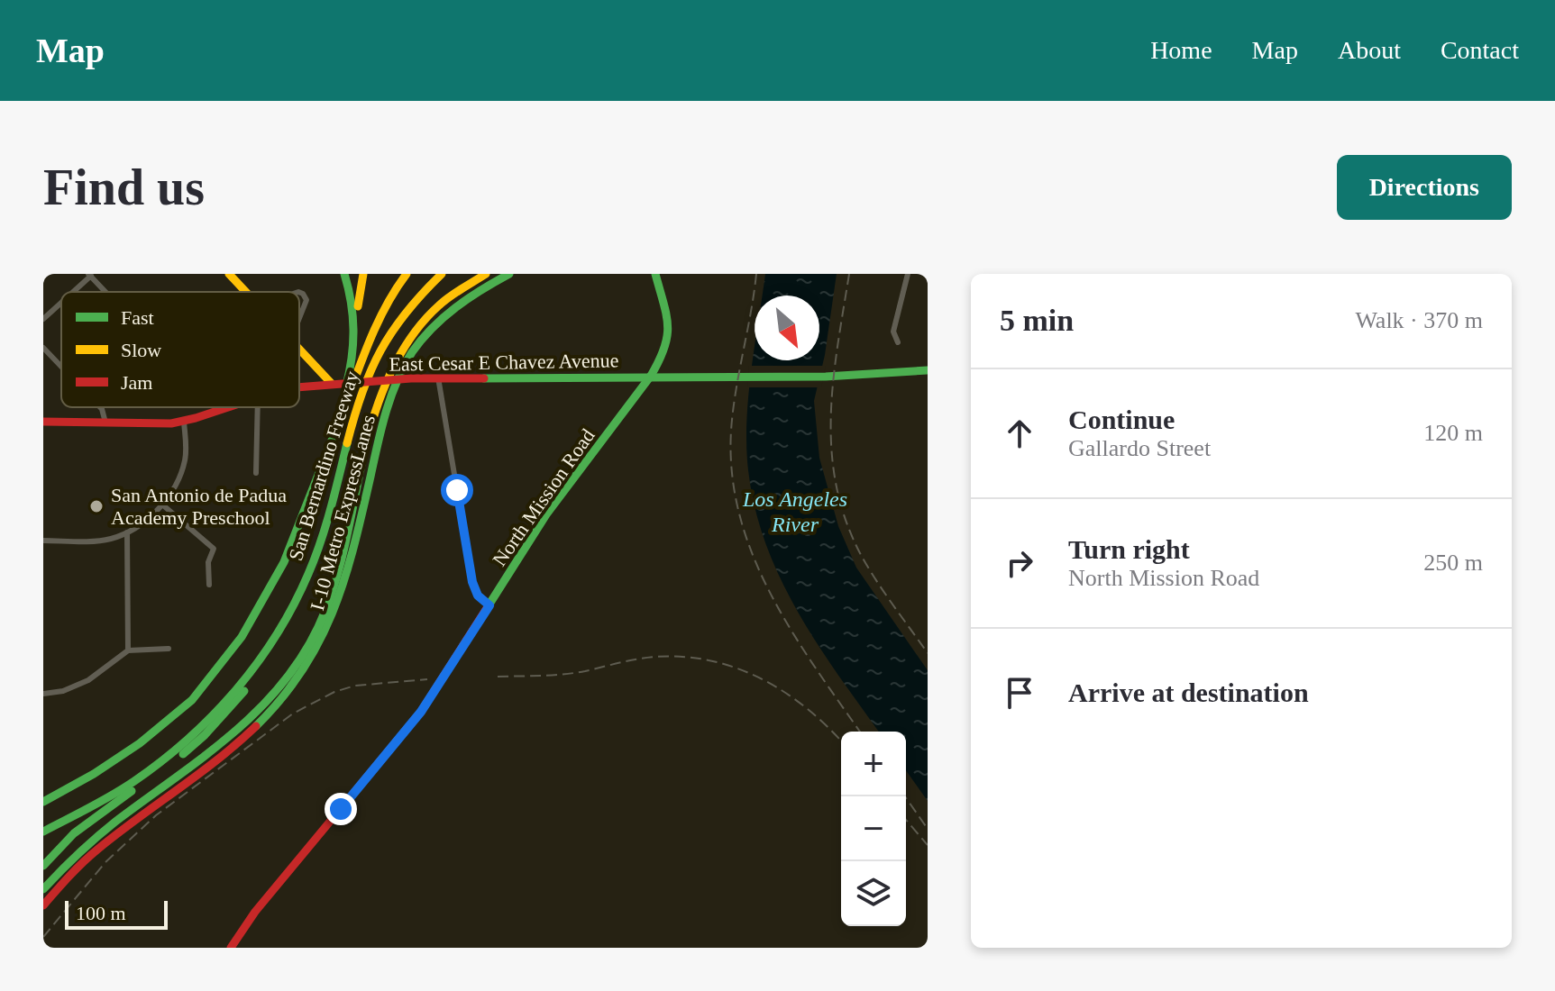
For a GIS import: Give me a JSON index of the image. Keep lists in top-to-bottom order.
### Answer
{
  "streets": {
    "main road": [
      "East Cesar E Chavez Avenue",
      "San Bernardino Freeway",
      "North Mission Road",
      "I-10 Metro ExpressLanes"
    ]
  },
  "crossings": [
    ["East Cesar E Chavez Avenue", "North Mission Road"]
  ],
  "water": ["Los Angeles River"],
  "places": ["San Antonio de Padua Academy Preschool"],
  "legend": ["Fast", "Slow", "Jam"],
  "scale_bar": "100 m",
  "north": "bottom right",
  "page": {
    "header": "Map",
    "nav": [
      "Home",
      "Map",
      "About",
      "Contact"
    ],
    "buttons": "Directions",
    "title": "Find us",
    "heading": ["5 min", "Walk · 370 m"],
    "list": [
      ["Continue", "Gallardo Street", "120 m"],
      ["Turn right", "North Mission Road", "250 m"],
      "Arrive at destination"
    ],
    "map_buttons": ["+", "−"],
    "scale": "100 m"
  }
}
